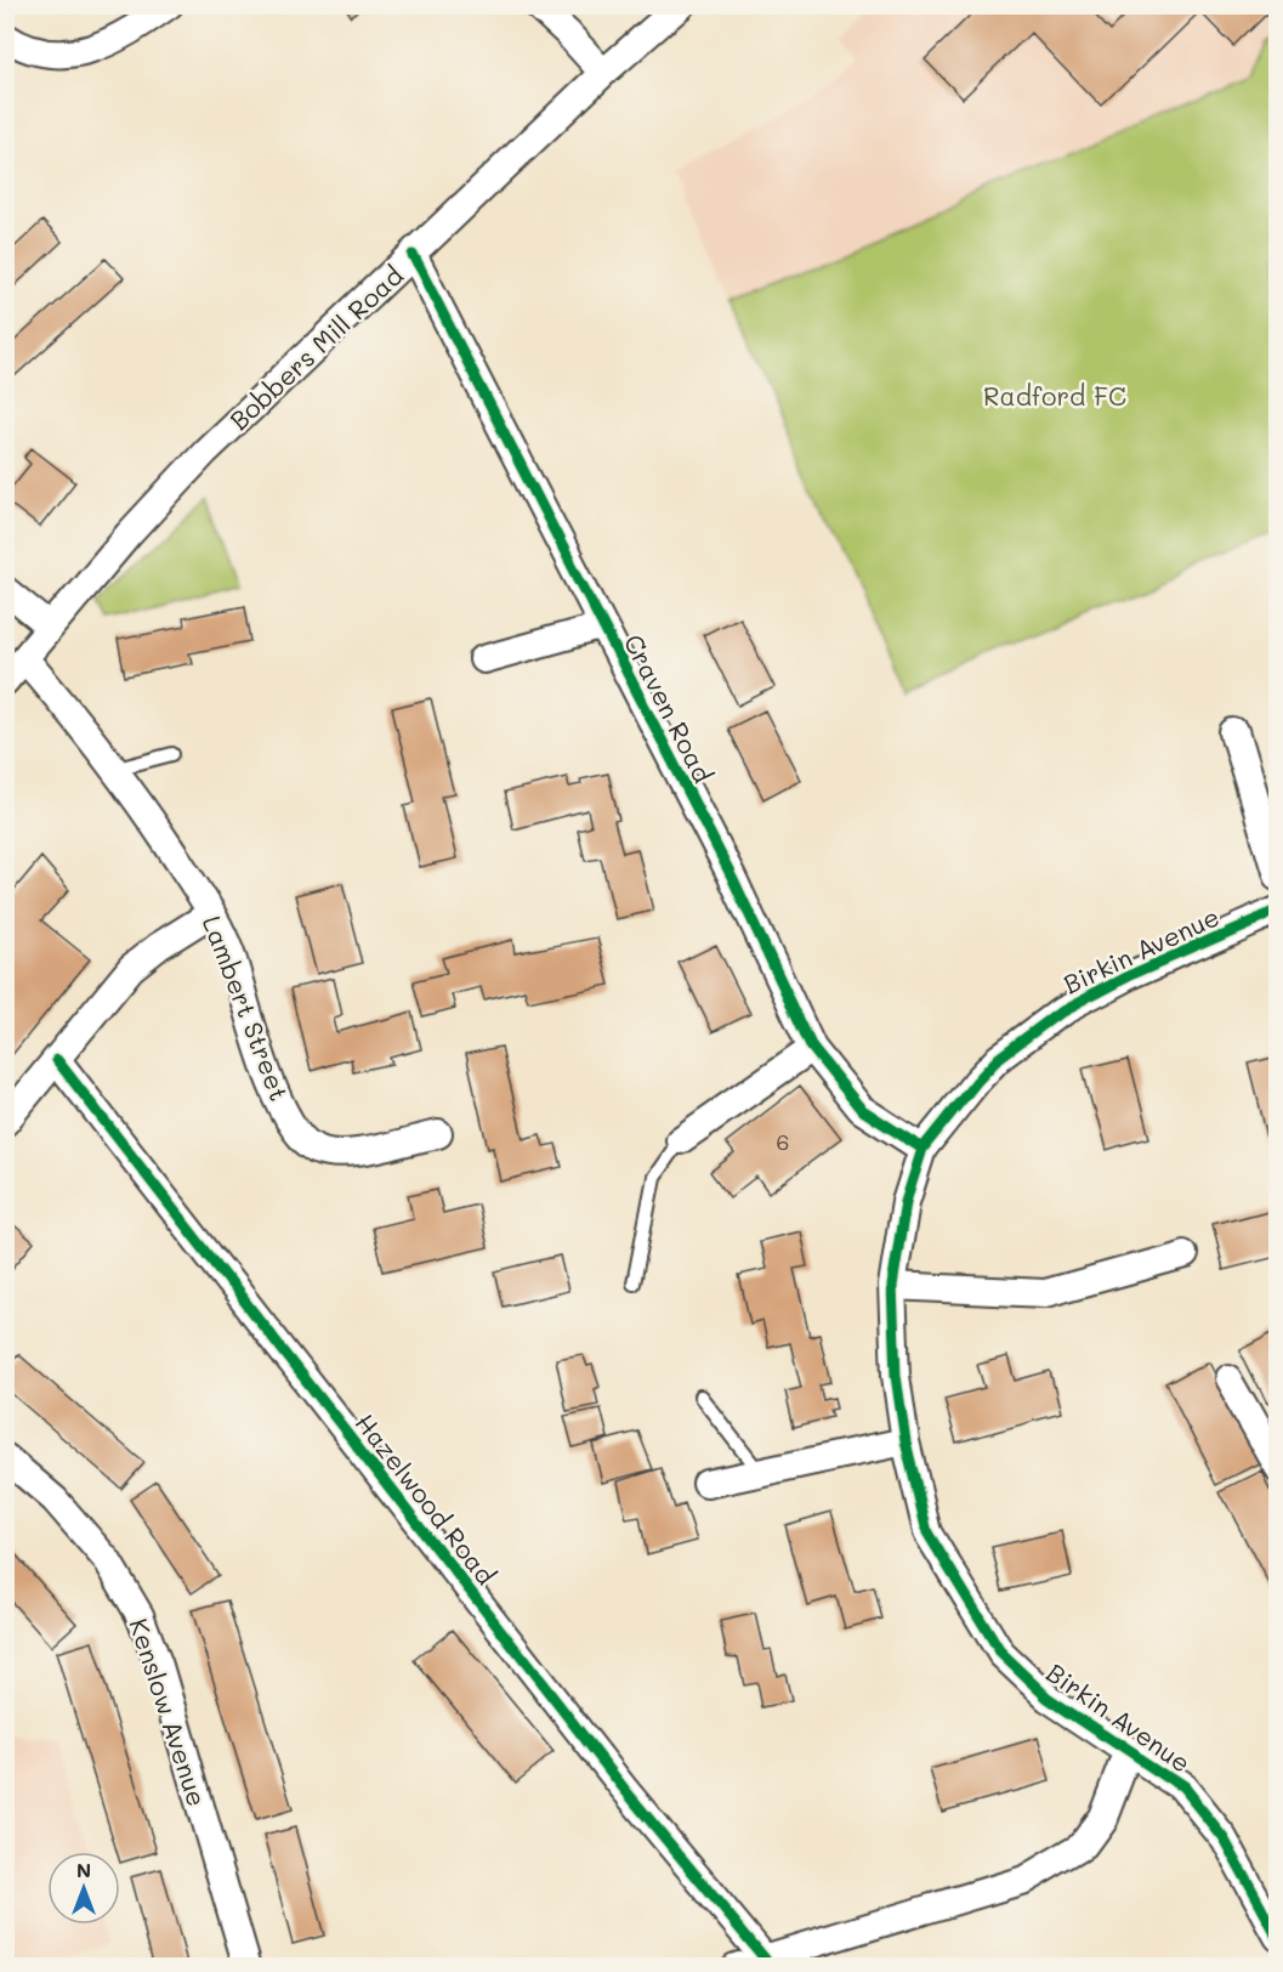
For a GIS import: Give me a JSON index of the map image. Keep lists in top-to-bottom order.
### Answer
{
  "streets": {
    "street": [
      "Bobbers Mill Road",
      "Craven Road",
      "Birkin Avenue",
      "Lambert Street",
      "Hazelwood Road",
      "Kenslow Avenue"
    ]
  },
  "crossings": [
    ["Bobbers Mill Road", "Craven Road"],
    ["Bobbers Mill Road", "Lambert Street"],
    ["Craven Road", "Birkin Avenue"]
  ],
  "parks": ["Radford FC"],
  "house_numbers": ["6"],
  "north": "top"
}
